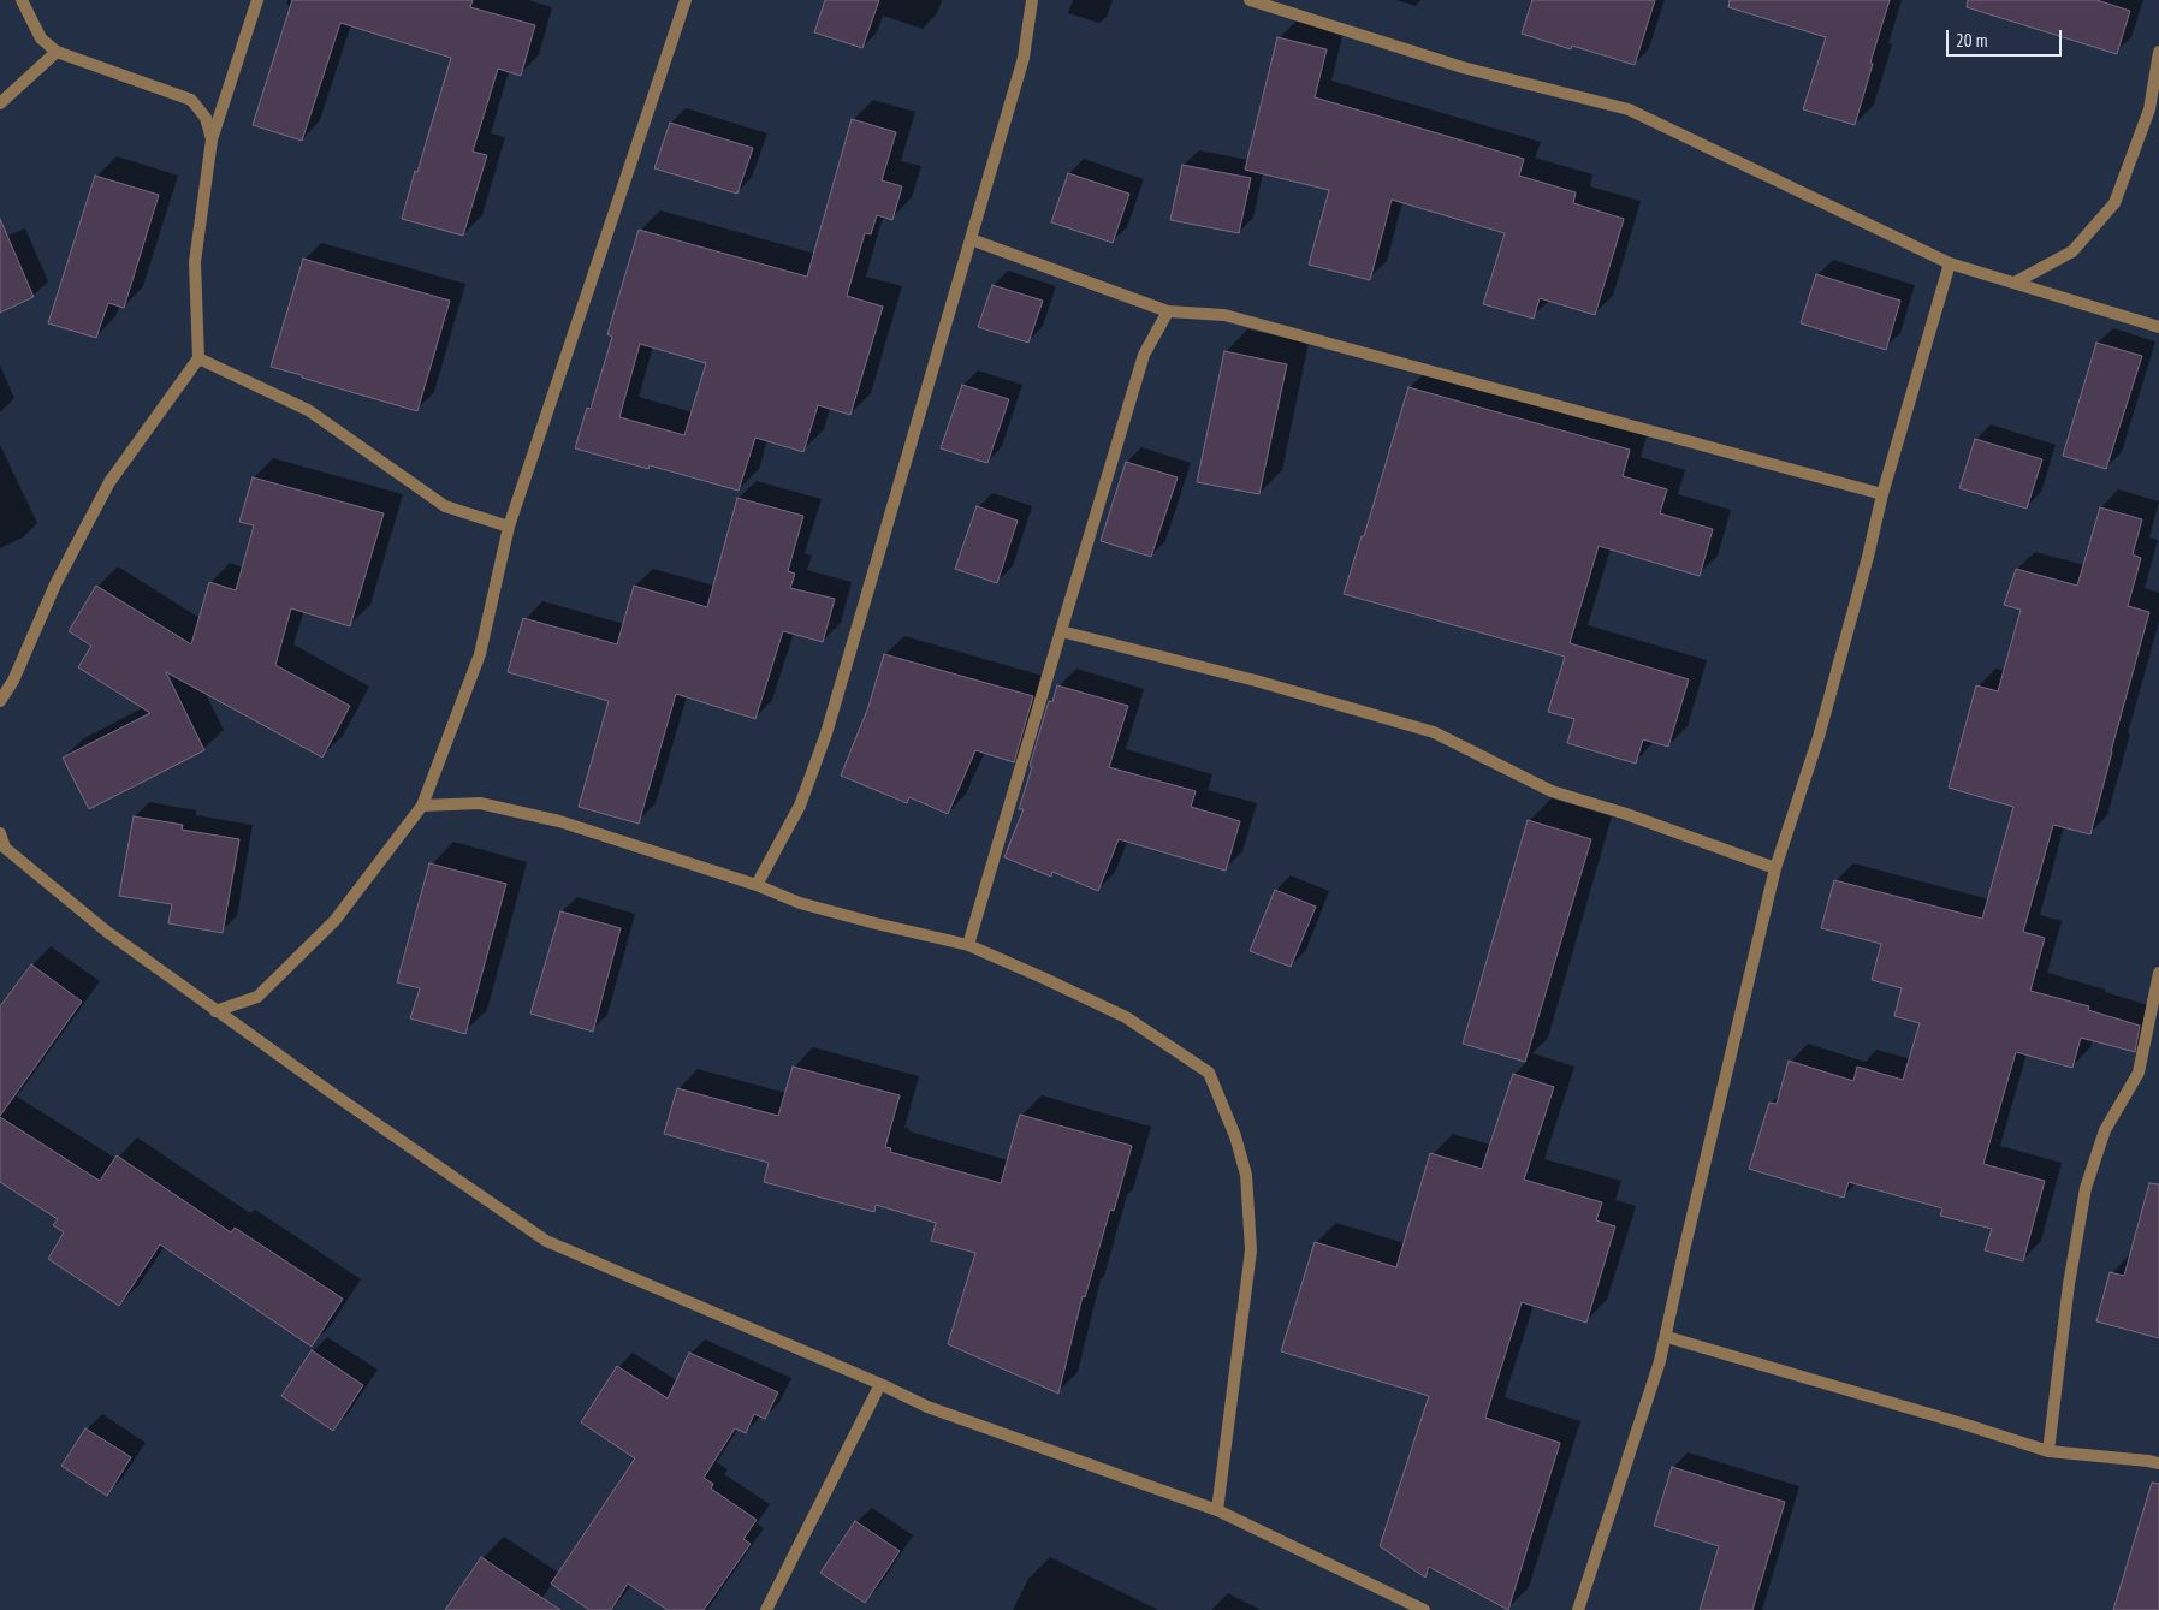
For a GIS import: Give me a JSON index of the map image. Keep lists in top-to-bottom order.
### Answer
{
  "scale_bar": "20 m"
}
